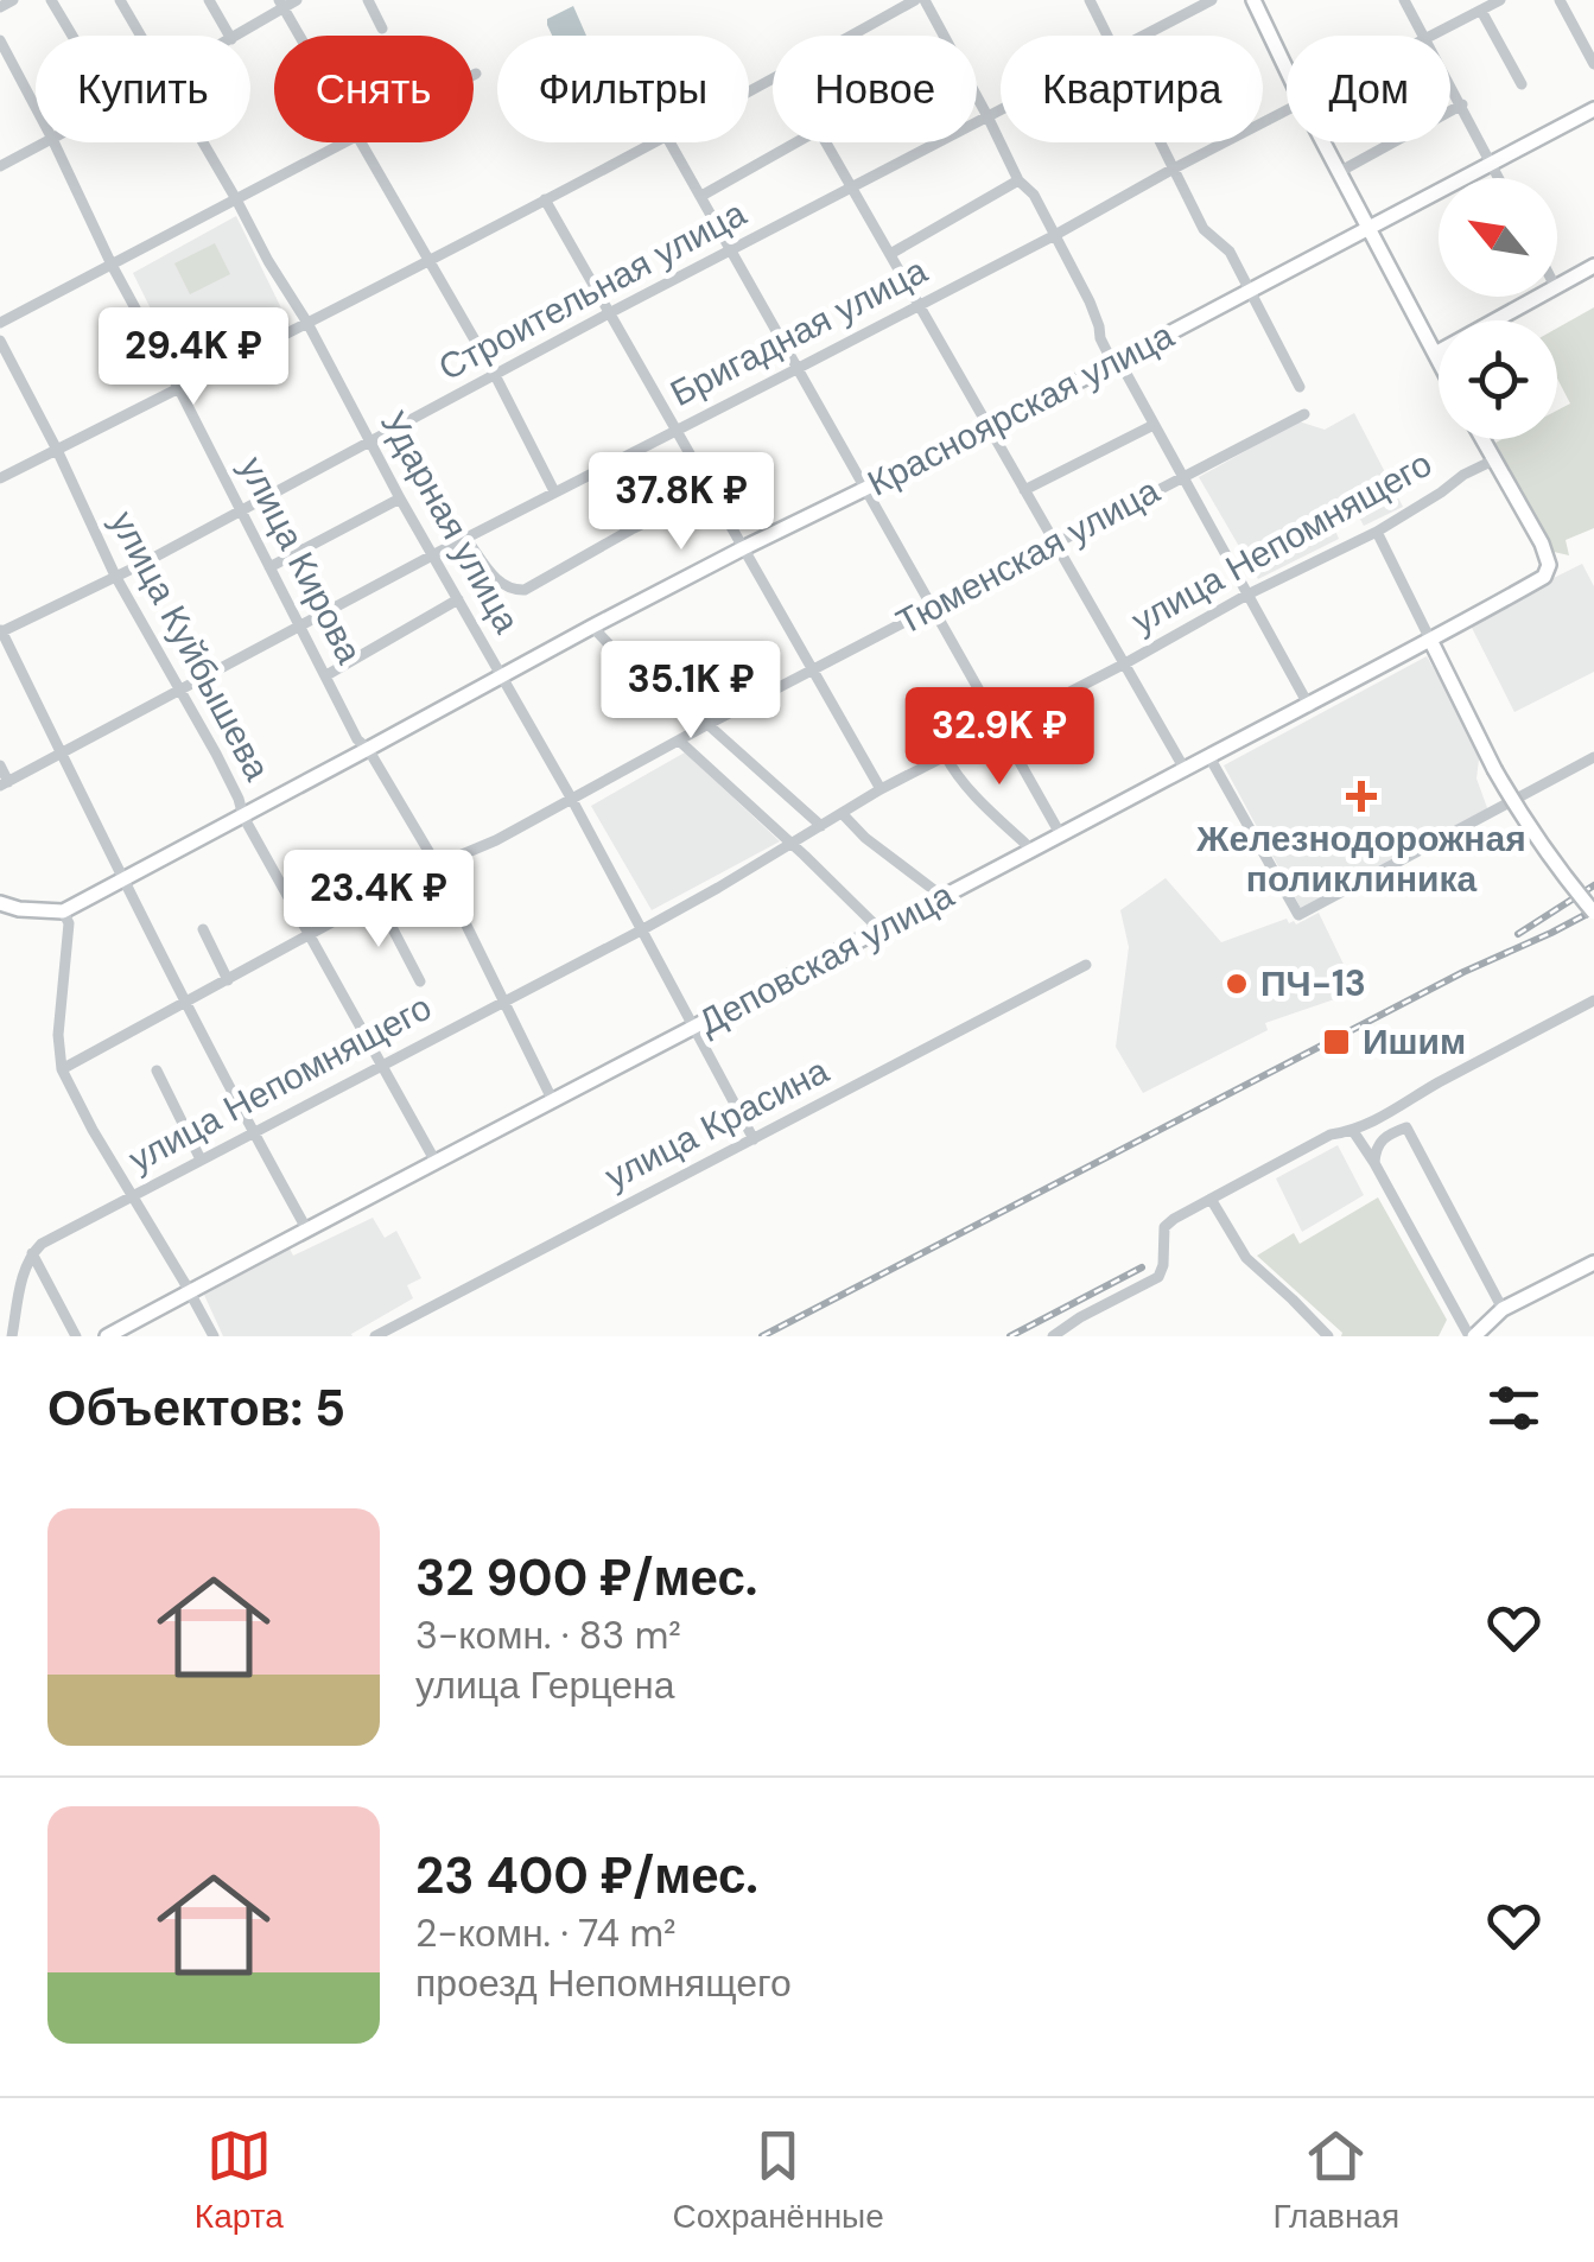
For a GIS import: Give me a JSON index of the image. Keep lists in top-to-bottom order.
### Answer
{
  "streets": {
    "main road": ["Красноярская улица", "Деповская улица"],
    "street": [
      "Строительная улица",
      "Бригадная улица",
      "Ударная улица",
      "улица Непомнящего",
      "Тюменская улица",
      "улица Кирова",
      "улица Куйбышева",
      "улица Красина"
    ]
  },
  "crossings": [
    ["Строительная улица", "Ударная улица"],
    ["Строительная улица", "улица Кирова"],
    ["Строительная улица", "улица Куйбышева"],
    ["Бригадная улица", "Ударная улица"],
    ["Бригадная улица", "улица Кирова"],
    ["Бригадная улица", "улица Куйбышева"],
    ["Красноярская улица", "Ударная улица"],
    ["Красноярская улица", "улица Кирова"],
    ["Красноярская улица", "улица Куйбышева"],
    ["Ударная улица", "улица Непомнящего"],
    ["Ударная улица", "Тюменская улица"],
    ["Ударная улица", "Деповская улица"],
    ["Ударная улица", "улица Красина"],
    ["улица Непомнящего", "улица Кирова"],
    ["улица Непомнящего", "улица Куйбышева"],
    ["улица Непомнящего", "Деповская улица"],
    ["Тюменская улица", "улица Кирова"],
    ["Тюменская улица", "улица Куйбышева"],
    ["улица Кирова", "Деповская улица"],
    ["улица Куйбышева", "Деповская улица"]
  ],
  "places": {
    "health": ["Железнодорожная поликлиника"],
    "other": ["ПЧ-13"],
    "transit": ["Ишим"]
  },
  "north": "top left",
  "page": {
    "chip": [
      "Купить",
      "Снять",
      "Фильтры",
      "Новое",
      "Квартира",
      "Дом"
    ],
    "price": [
      "29.4K ₽",
      "37.8K ₽",
      "35.1K ₽",
      "32.9K ₽",
      "23.4K ₽"
    ],
    "heading": "Объектов: 5",
    "list": [
      {
        "name": "32 900 ₽/мес.",
        "note": "3-комн. · 83 m² · улица Герцена"
      },
      {
        "name": "23 400 ₽/мес.",
        "note": "2-комн. · 74 m² · проезд Непомнящего"
      }
    ],
    "tabs": ["Карта", "Сохранённые", "Главная"]
  }
}
